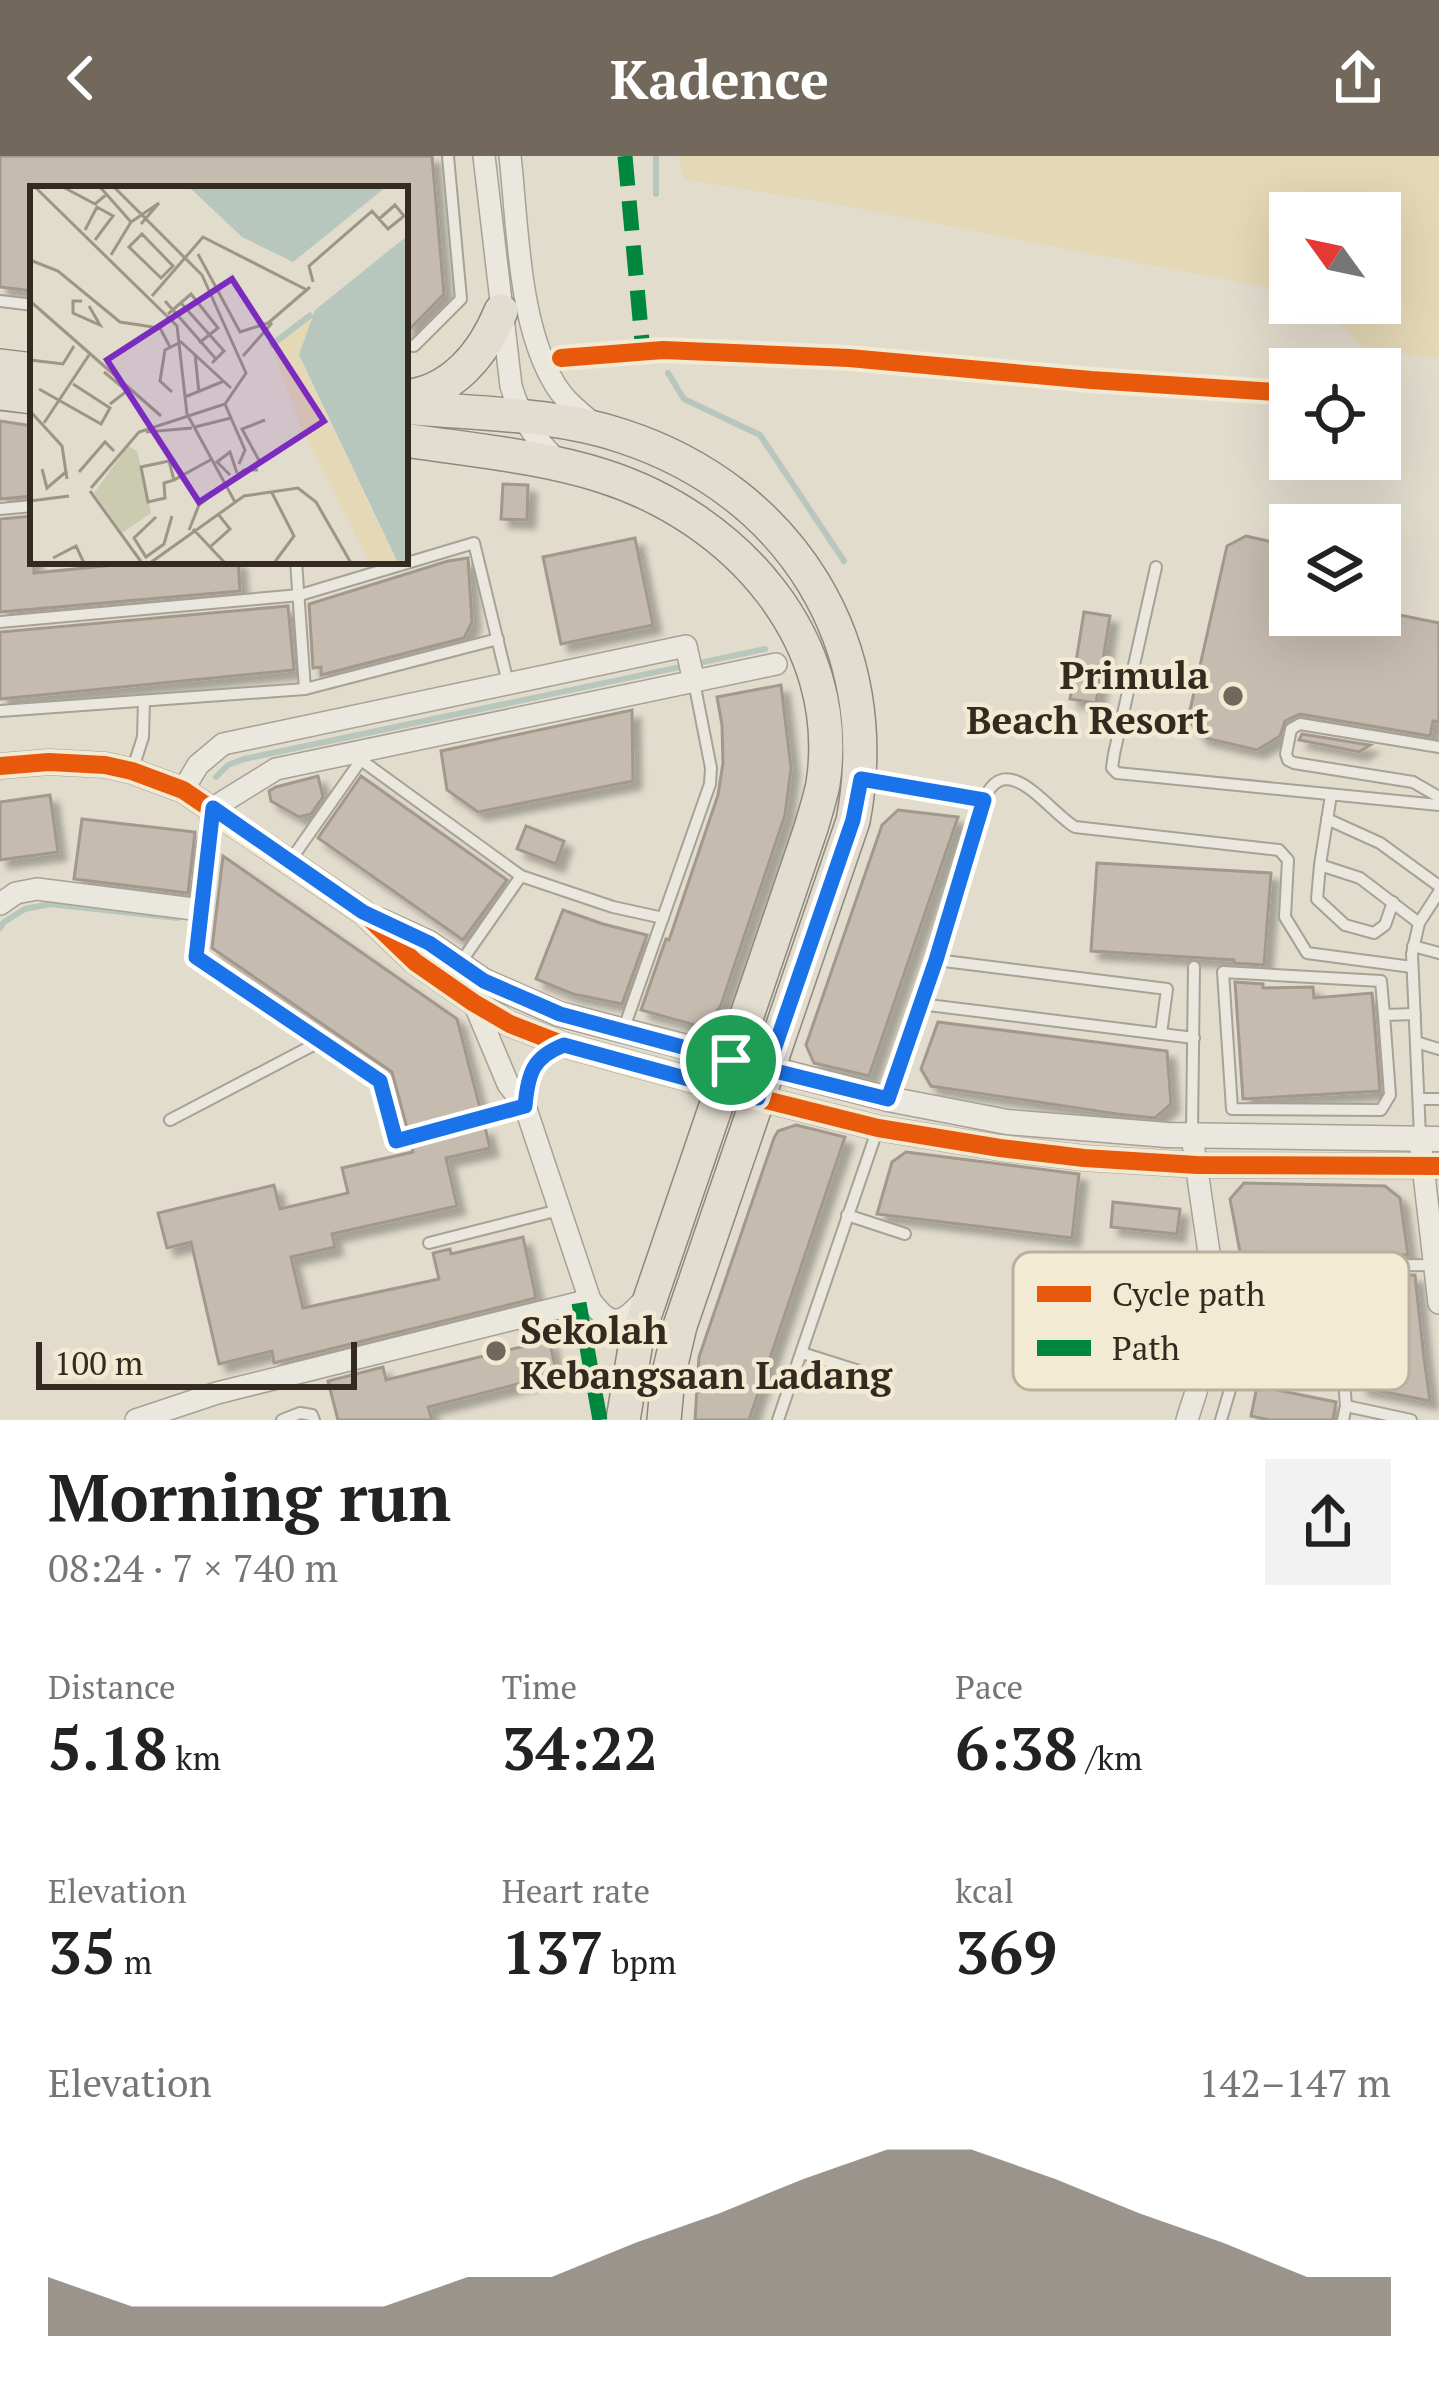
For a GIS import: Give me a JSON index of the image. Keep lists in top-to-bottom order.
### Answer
{
  "places": ["Primula Beach Resort", "Sekolah Kebangsaan Ladang"],
  "legend": ["Cycle path", "Path"],
  "scale_bar": "100 m",
  "north": "top left",
  "page": {
    "header": "Kadence",
    "scale": "100 m",
    "heading": ["Morning run", "08:24 · 7 × 740 m"],
    "stats": [
      ["Distance", "5.18 km"],
      ["Time", "34:22"],
      ["Pace", "6:38 /km"],
      ["Elevation", "35 m"],
      ["Heart rate", "137 bpm"],
      ["kcal", "369"]
    ],
    "chart": ["Elevation", "142–147 m"]
  }
}
